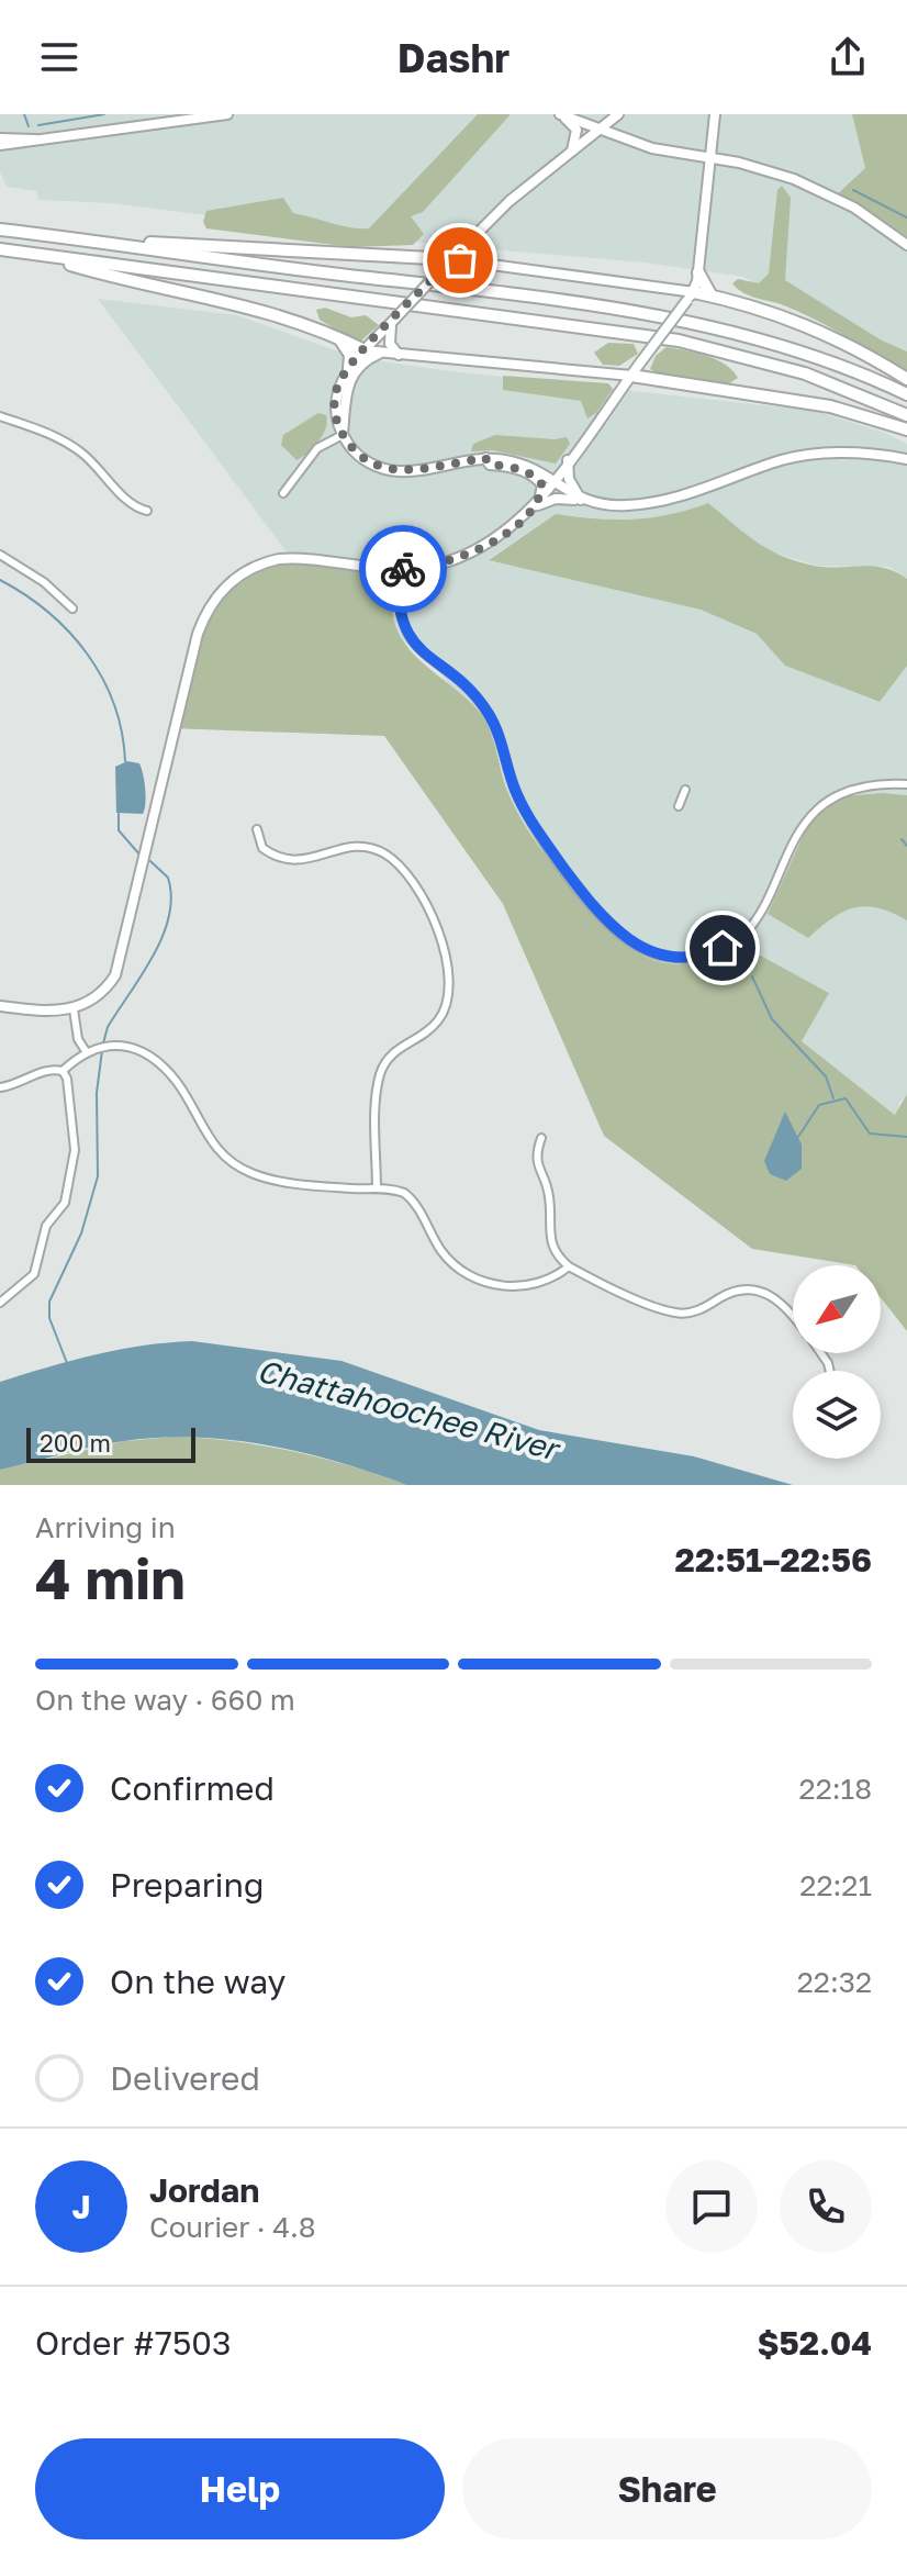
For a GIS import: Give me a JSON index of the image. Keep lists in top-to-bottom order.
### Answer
{
  "water": ["Chattahoochee River"],
  "scale_bar": "200 m",
  "north": "bottom left",
  "page": {
    "header": "Dashr",
    "scale": "200 m",
    "heading": ["4 min", "Arriving in", "22:51–22:56"],
    "panel": [
      "Jordan",
      "Courier · 4.8",
      "Order #7503",
      "$52.04"
    ],
    "bar": "On the way · 660 m",
    "list": [
      ["Confirmed", "22:18"],
      ["Preparing", "22:21"],
      ["On the way", "22:32"],
      "Delivered"
    ],
    "round": "J",
    "buttons": ["Help", "Share"]
  }
}
